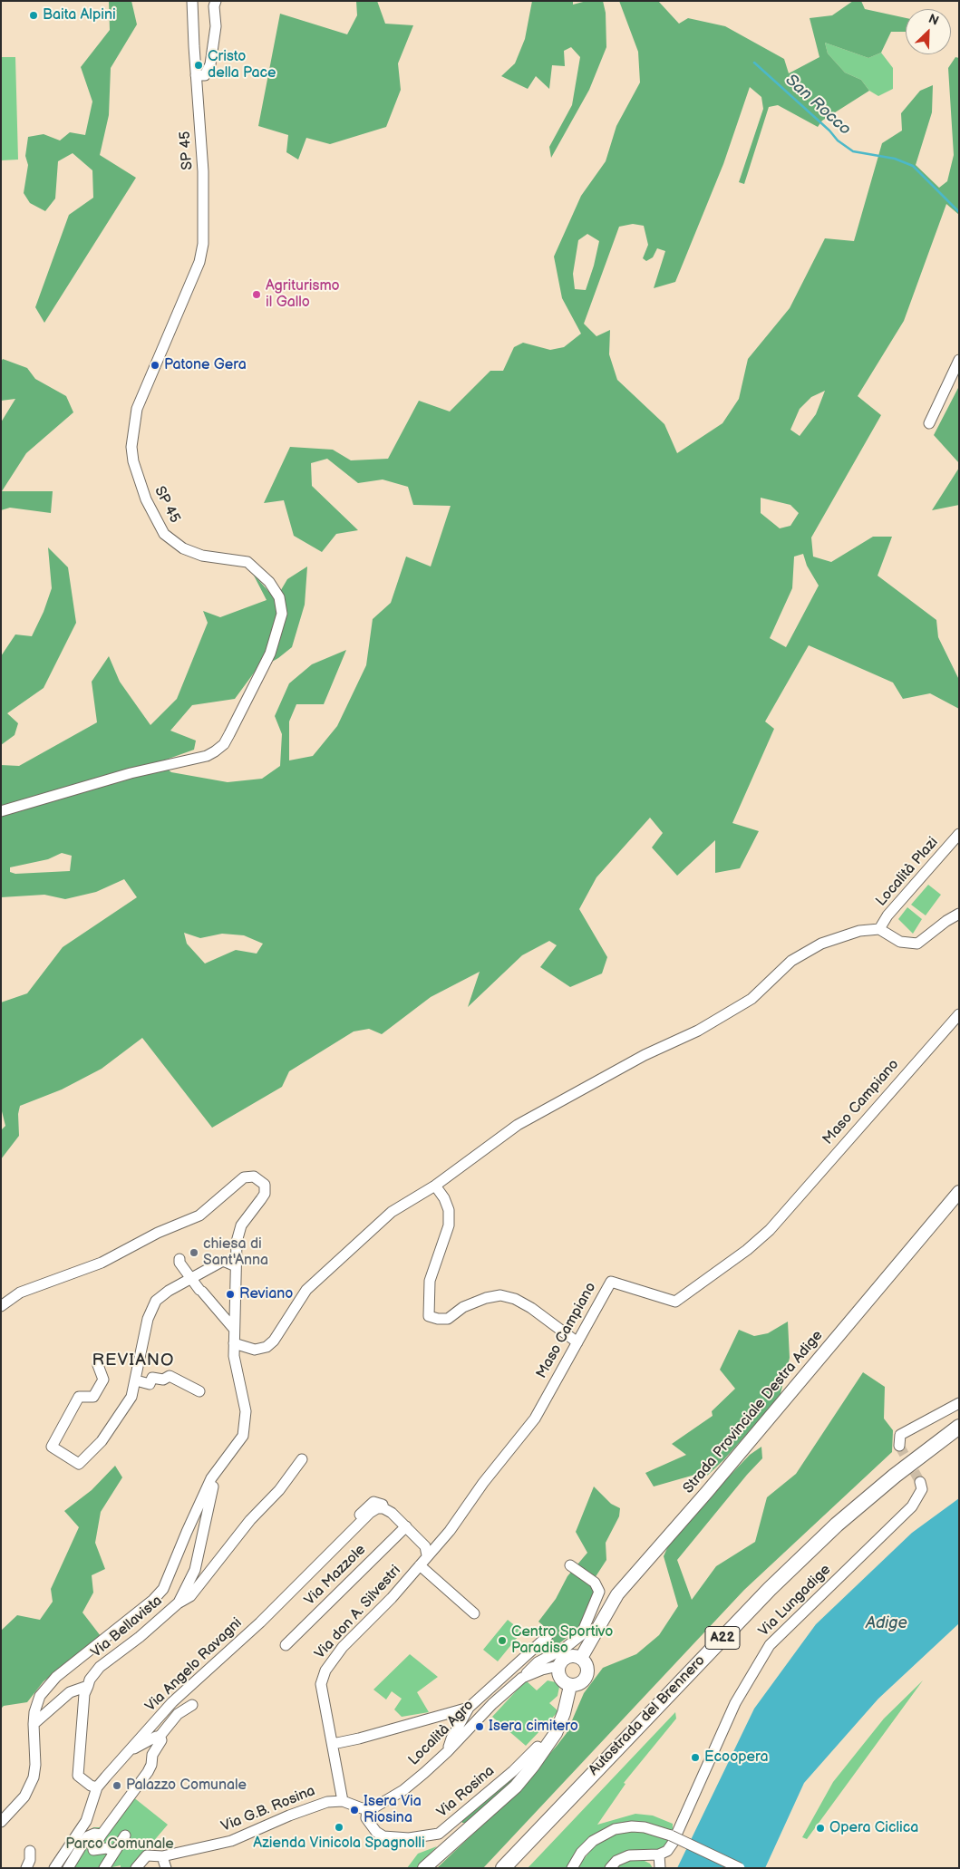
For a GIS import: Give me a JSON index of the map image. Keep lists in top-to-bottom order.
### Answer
{
  "streets": {
    "highway": ["A22", "Autostrada del Brennero"],
    "main road": ["Strada Provinciale Destra Adige"],
    "street": [
      "SP 45",
      "Località Plazi",
      "Maso Campiano",
      "Via Mazzole",
      "Via Lungadige",
      "Via don A. Silvestri",
      "Via Bellavista",
      "Via Angelo Ravagni",
      "Località Agro",
      "Via Rosina",
      "Via G.B. Rosina"
    ]
  },
  "crossings": [
    ["Maso Campiano", "Via don A. Silvestri"],
    ["Strada Provinciale Destra Adige", "Località Agro"],
    ["Via don A. Silvestri", "Via G.B. Rosina"],
    ["Via Bellavista", "Via Angelo Ravagni"],
    ["Località Agro", "Via Rosina"]
  ],
  "districts": ["REVIANO"],
  "water": ["San Rocco", "Adige"],
  "parks": ["Parco Comunale"],
  "places": [
    "Baita Alpini",
    "Cristo della Pace",
    "Agriturismo il Gallo",
    "Patone Gera",
    "chiesa di Sant'Anna",
    "Reviano",
    "Centro Sportivo Paradiso",
    "Isera cimitero",
    "Ecoopera",
    "Palazzo Comunale",
    "Isera Via Riosina",
    "Azienda Vinicola Spagnolli",
    "Opera Ciclica"
  ],
  "north": "top right"
}
